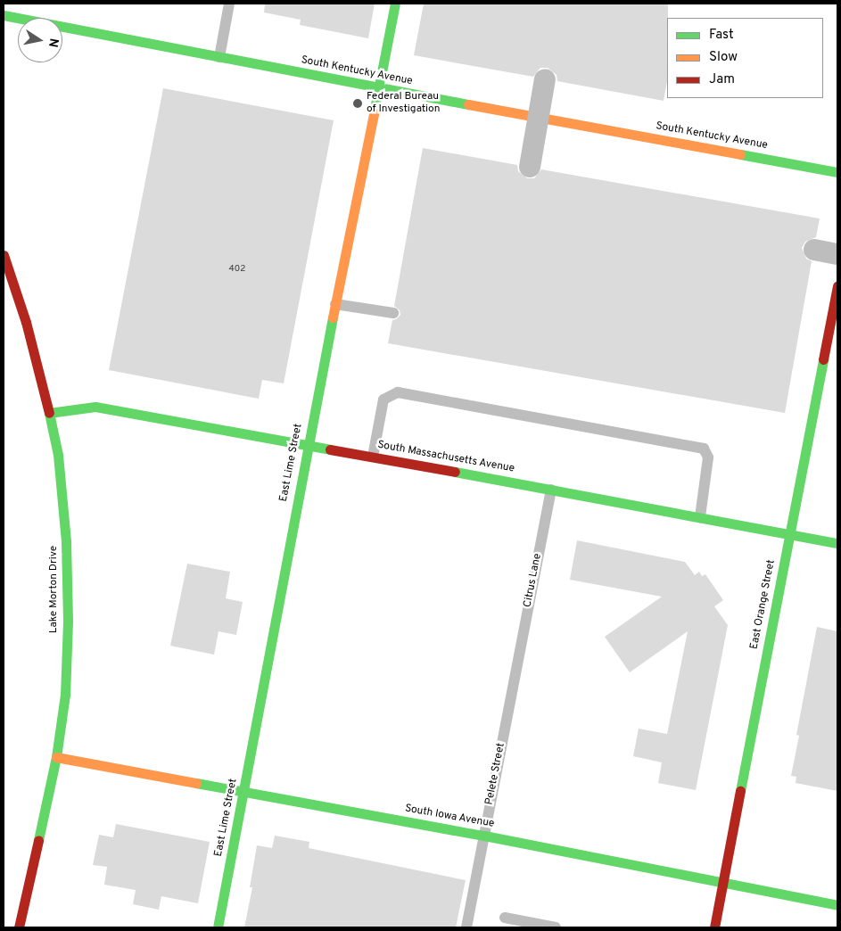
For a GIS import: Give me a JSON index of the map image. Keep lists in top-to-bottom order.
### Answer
{
  "streets": {
    "street": [
      "South Kentucky Avenue",
      "South Massachusetts Avenue",
      "East Lime Street",
      "Lake Morton Drive",
      "East Orange Street",
      "South Iowa Avenue"
    ],
    "lane": ["Citrus Lane", "Pelete Street"]
  },
  "crossings": [
    ["South Kentucky Avenue", "East Lime Street"],
    ["South Massachusetts Avenue", "East Lime Street"],
    ["South Massachusetts Avenue", "Citrus Lane"],
    ["South Massachusetts Avenue", "Lake Morton Drive"],
    ["South Massachusetts Avenue", "East Orange Street"],
    ["East Lime Street", "South Iowa Avenue"],
    ["Citrus Lane", "Pelete Street"],
    ["Lake Morton Drive", "South Iowa Avenue"],
    ["East Orange Street", "South Iowa Avenue"],
    ["Pelete Street", "South Iowa Avenue"]
  ],
  "places": ["Federal Bureau of Investigation"],
  "house_numbers": ["402"],
  "legend": ["Fast", "Slow", "Jam"],
  "north": "right"
}
